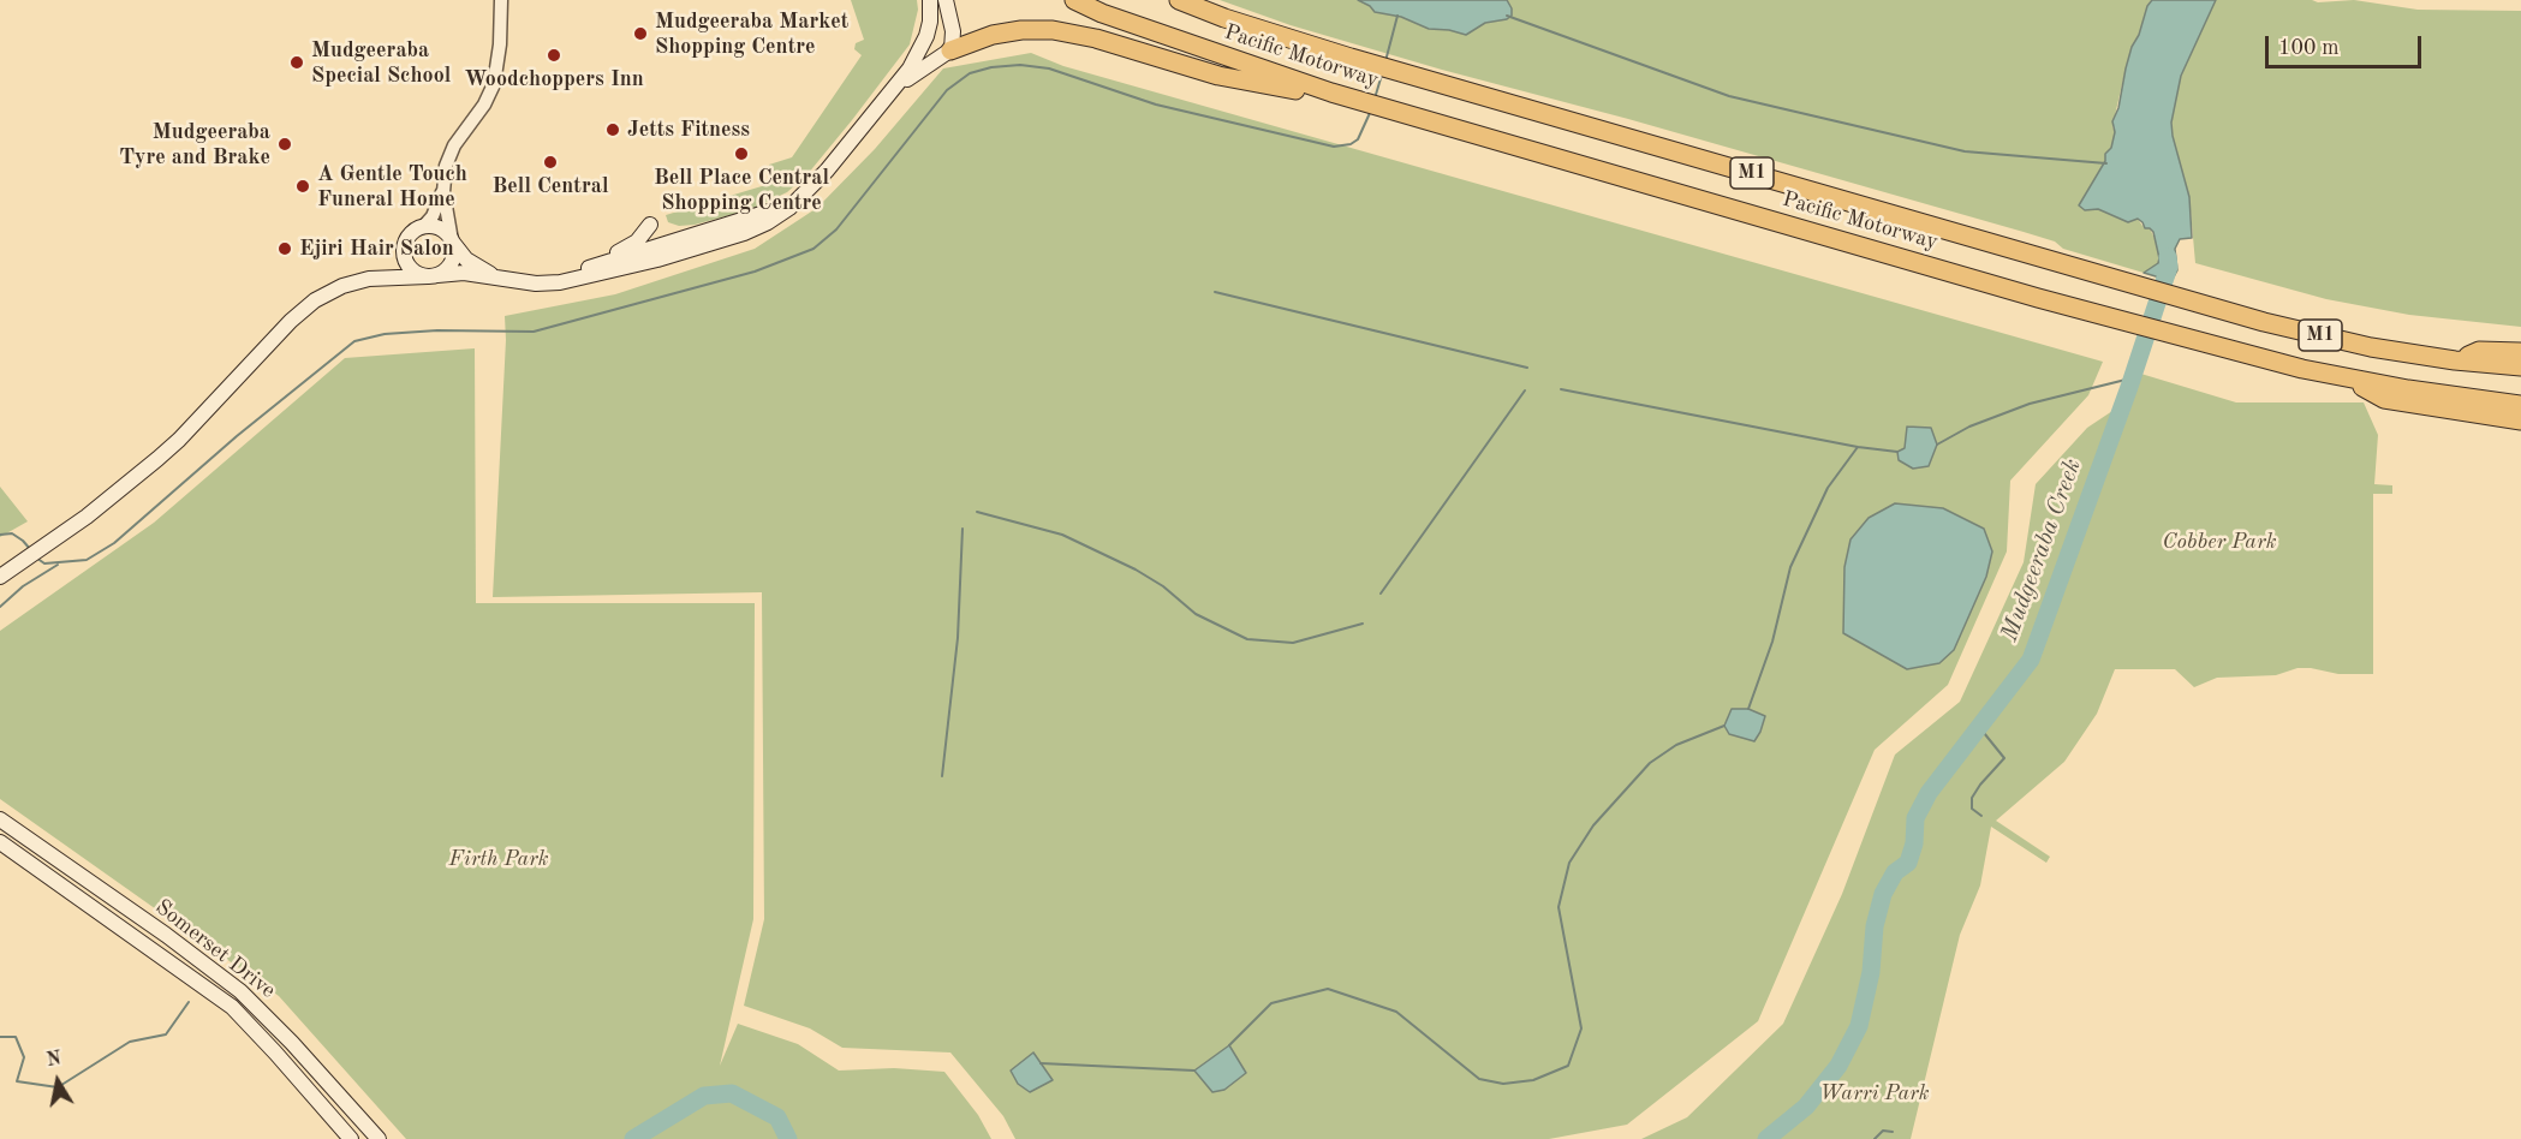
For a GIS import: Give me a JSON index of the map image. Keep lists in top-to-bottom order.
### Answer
{
  "streets": {
    "highway": ["Pacific Motorway", "M1"],
    "main road": ["Somerset Drive"]
  },
  "water": ["Mudgeeraba Creek"],
  "parks": ["Cobber Park", "Firth Park", "Warri Park"],
  "places": [
    "Mudgeeraba Market Shopping Centre",
    "Woodchoppers Inn",
    "Mudgeeraba Special School",
    "Jetts Fitness",
    "Mudgeeraba Tyre and Brake",
    "Bell Place Central Shopping Centre",
    "Bell Central",
    "A Gentle Touch Funeral Home",
    "Ejiri Hair Salon"
  ],
  "scale_bar": "100 m",
  "north": "top"
}
